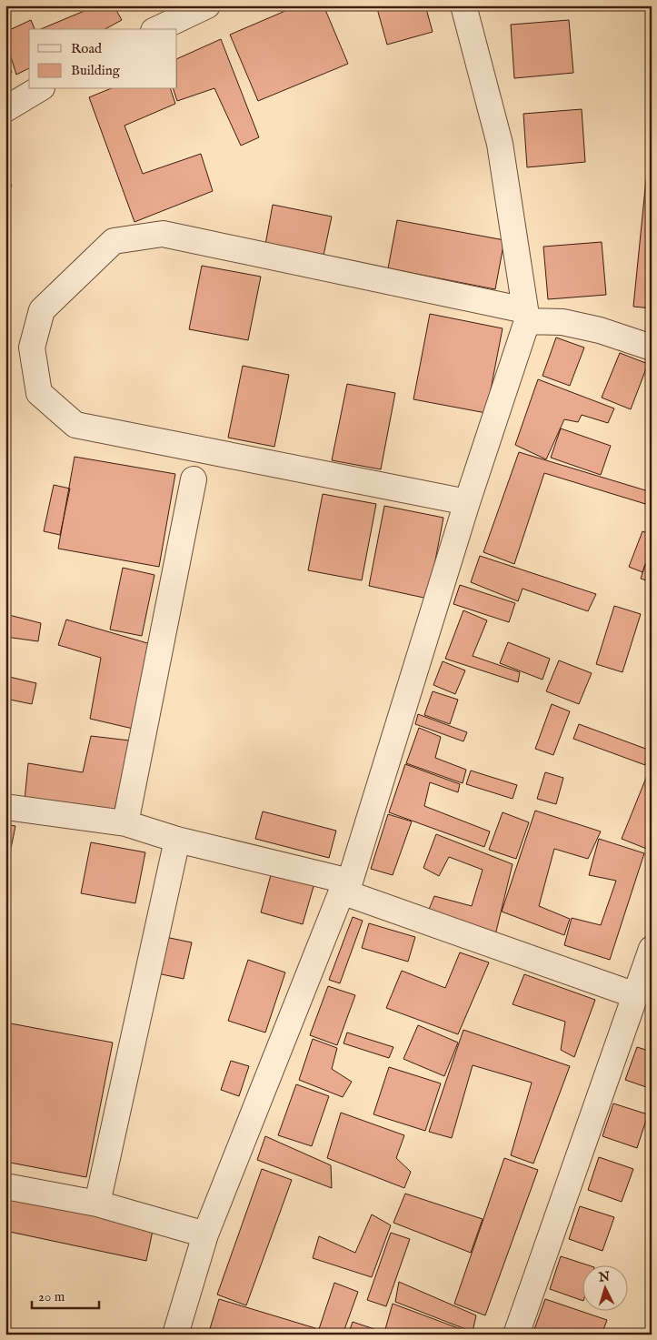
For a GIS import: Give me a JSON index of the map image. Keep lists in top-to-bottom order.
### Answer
{
  "legend": ["Road", "Building"],
  "scale_bar": "20 m",
  "north": "top"
}
